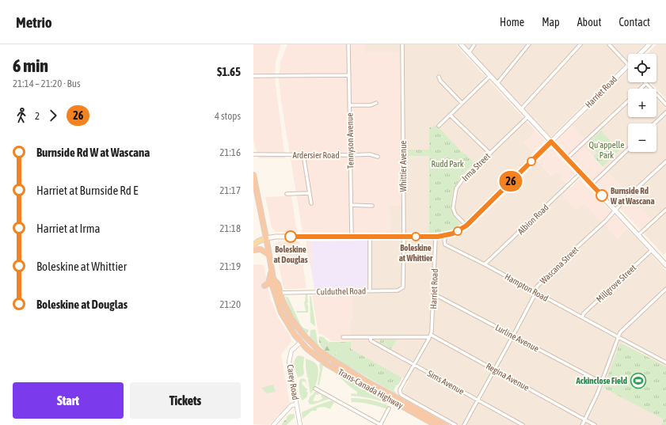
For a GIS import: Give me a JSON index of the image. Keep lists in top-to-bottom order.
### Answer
{
  "streets": {
    "highway": ["Trans-Canada Highway"],
    "main road": ["Harriet Road"],
    "street": [
      "Tennyson Avenue",
      "Ardersier Road",
      "Whittier Avenue",
      "Irma Street",
      "Albion Road",
      "Wascana Street",
      "Millgrove Street",
      "Hampton Road",
      "Culduthel Road",
      "Lurline Avenue",
      "Regina Avenue",
      "Carey Road",
      "Sims Avenue"
    ]
  },
  "crossings": [
    ["Harriet Road", "Irma Street"],
    ["Harriet Road", "Hampton Road"],
    ["Harriet Road", "Lurline Avenue"],
    ["Harriet Road", "Regina Avenue"],
    ["Harriet Road", "Sims Avenue"],
    ["Tennyson Avenue", "Ardersier Road"],
    ["Whittier Avenue", "Culduthel Road"],
    ["Albion Road", "Hampton Road"],
    ["Wascana Street", "Hampton Road"],
    ["Wascana Street", "Lurline Avenue"],
    ["Wascana Street", "Regina Avenue"],
    ["Wascana Street", "Sims Avenue"],
    ["Millgrove Street", "Hampton Road"],
    ["Culduthel Road", "Trans-Canada Highway"],
    ["Regina Avenue", "Sims Avenue"],
    ["Carey Road", "Trans-Canada Highway"]
  ],
  "parks": ["Qu'appelle Park", "Rudd Park"],
  "places": {
    "other": ["Burnside Rd W at Wascana", "Boleskine at Douglas", "Boleskine at Whittier"],
    "sports": ["Ackinclose Field"]
  },
  "lines": ["bus line 26"],
  "page": {
    "header": "Metrio",
    "nav": [
      "Home",
      "Map",
      "About",
      "Contact"
    ],
    "heading": ["6 min", "21:14 – 21:20 · Bus", "$1.65"],
    "on_map": "26",
    "map_buttons": ["+", "−"],
    "legs": ["2", "26", "4 stops"],
    "list": [
      {
        "name": "Burnside Rd W at Wascana",
        "value": "21:16"
      },
      {
        "name": "Harriet at Burnside Rd E",
        "value": "21:17"
      },
      {
        "name": "Harriet at Irma",
        "value": "21:18"
      },
      {
        "name": "Boleskine at Whittier",
        "value": "21:19"
      },
      {
        "name": "Boleskine at Douglas",
        "value": "21:20"
      }
    ],
    "buttons": ["Start", "Tickets"]
  }
}
